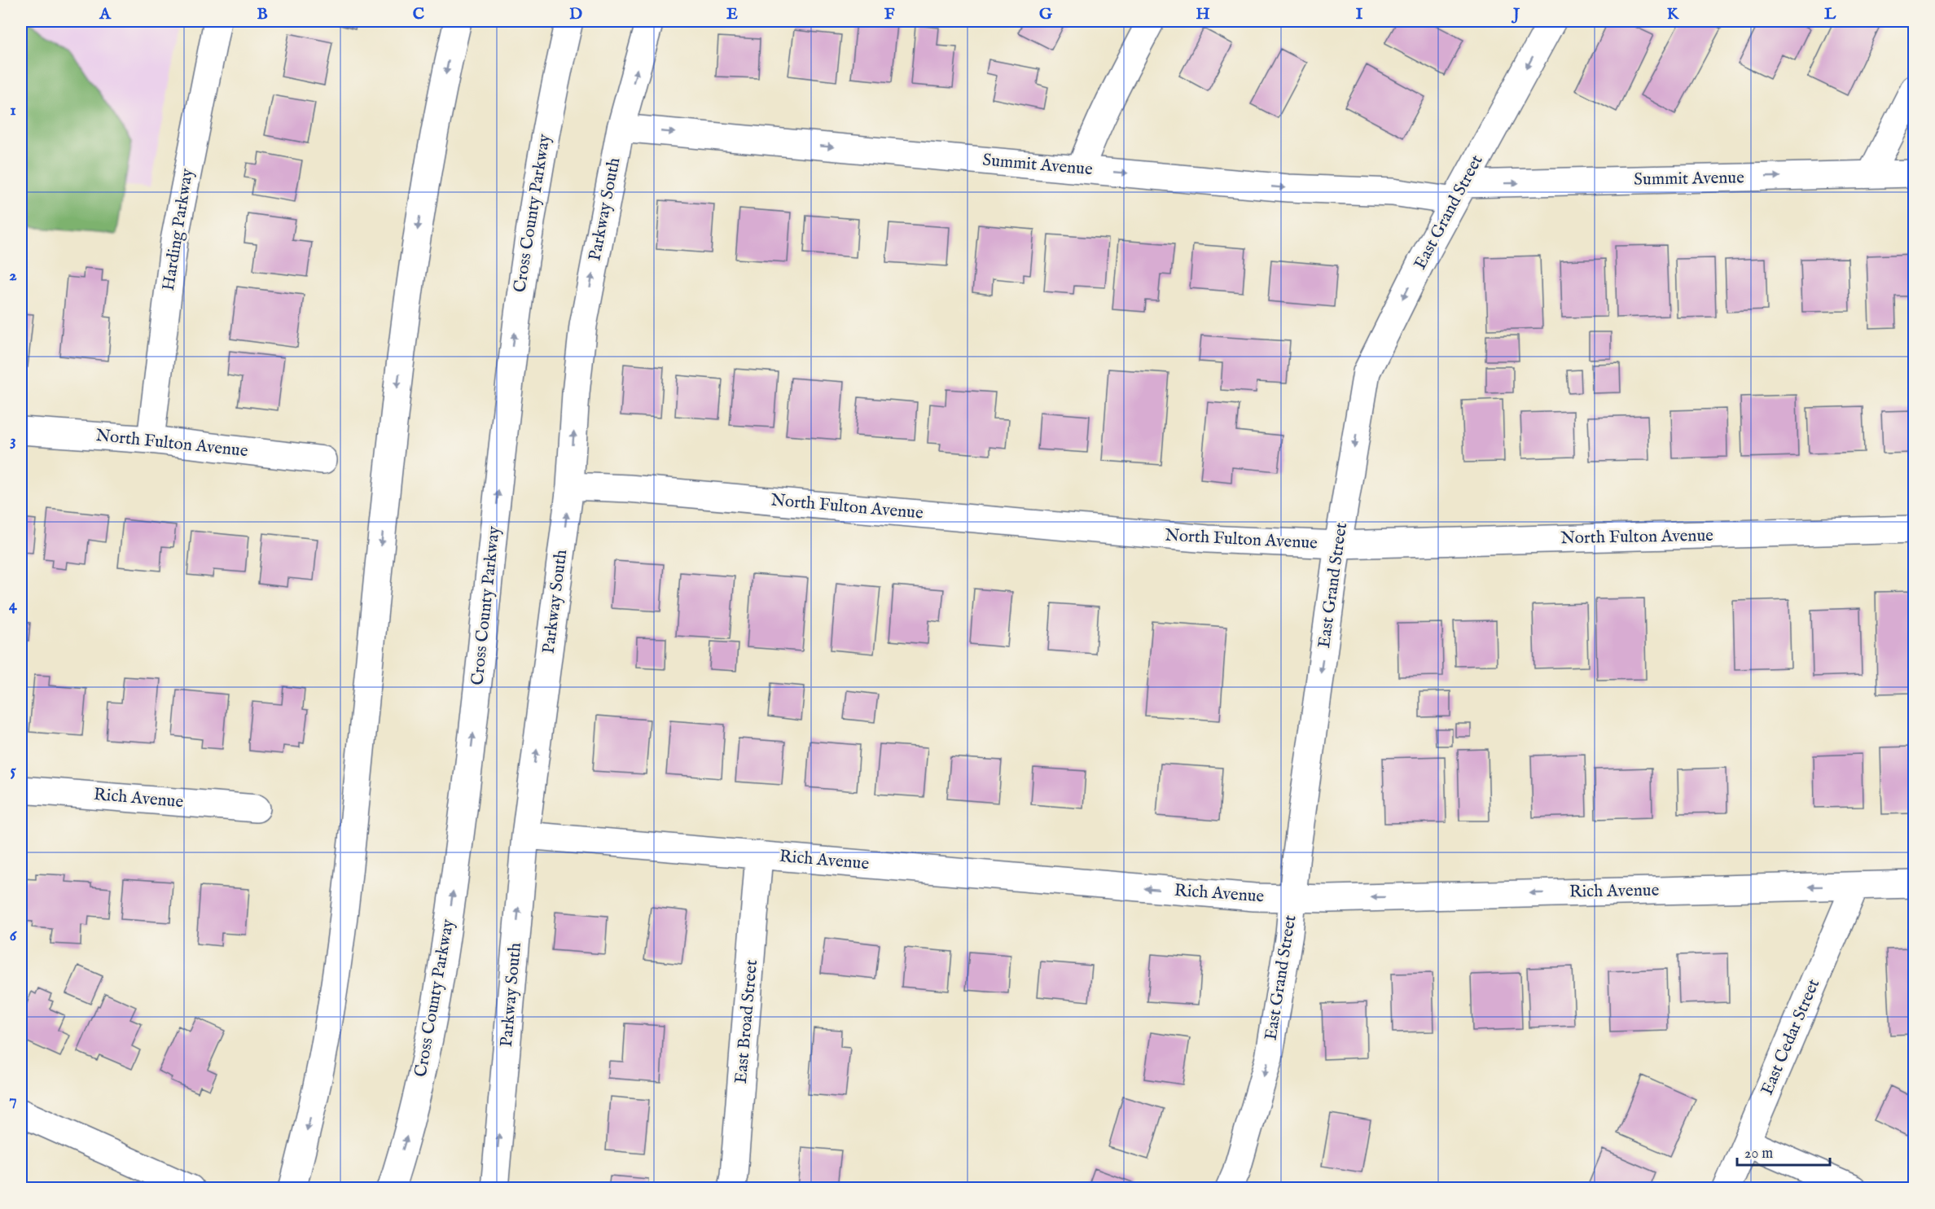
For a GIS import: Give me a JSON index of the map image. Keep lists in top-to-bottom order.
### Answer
{
  "streets": {
    "main road": [
      "Summit Avenue",
      "Parkway South",
      "East Grand Street",
      "Cross County Parkway",
      "Harding Parkway",
      "North Fulton Avenue",
      "Rich Avenue",
      "East Broad Street",
      "East Cedar Street"
    ]
  },
  "crossings": [
    ["Summit Avenue", "Parkway South"],
    ["Summit Avenue", "East Grand Street"],
    ["Parkway South", "North Fulton Avenue"],
    ["Parkway South", "Rich Avenue"],
    ["East Grand Street", "North Fulton Avenue"],
    ["East Grand Street", "Rich Avenue"],
    ["Harding Parkway", "North Fulton Avenue"],
    ["Rich Avenue", "East Broad Street"],
    ["Rich Avenue", "East Cedar Street"]
  ],
  "one_way": ["Summit Avenue", "East Grand Street", "Rich Avenue"],
  "scale_bar": "20 m",
  "grid": {
    "columns": [
      "A",
      "B",
      "C",
      "D",
      "E",
      "F",
      "G",
      "H",
      "I",
      "J",
      "K",
      "L"
    ],
    "rows": [
      "1",
      "2",
      "3",
      "4",
      "5",
      "6",
      "7"
    ]
  }
}
